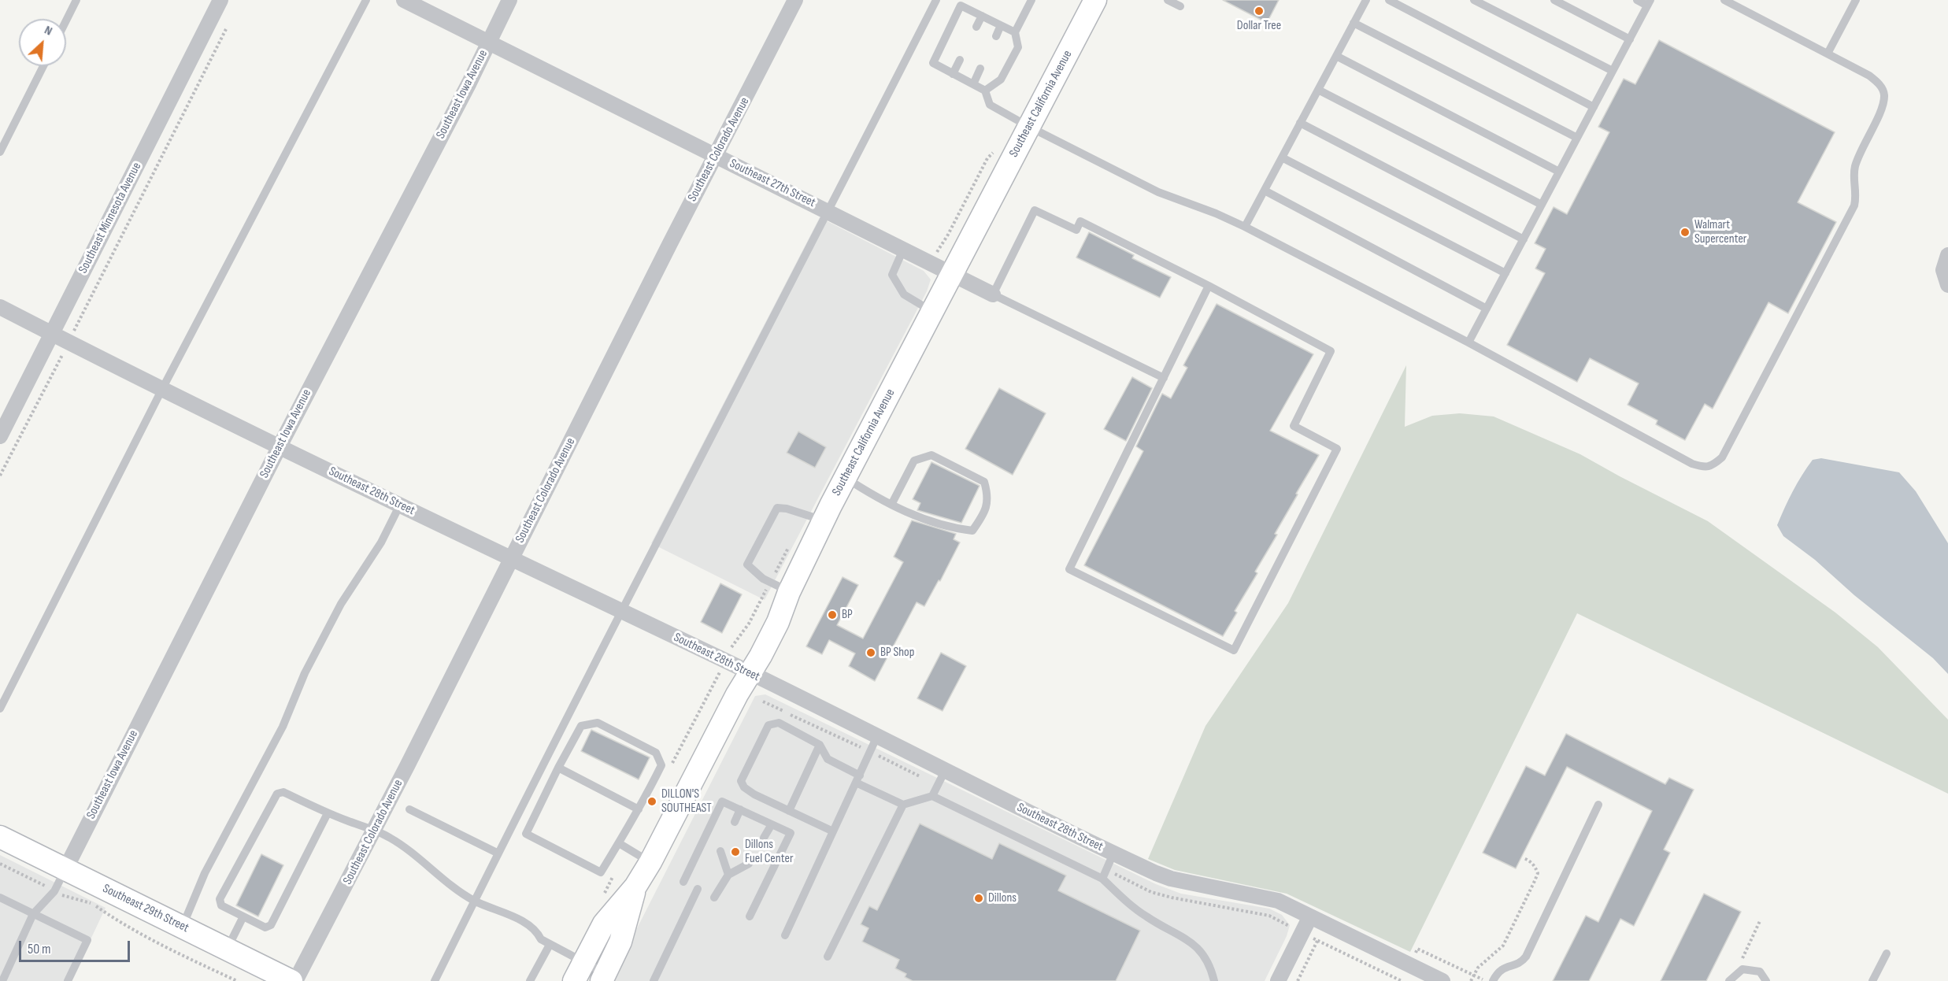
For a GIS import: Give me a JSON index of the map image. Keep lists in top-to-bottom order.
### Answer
{
  "streets": {
    "main road": ["Southeast California Avenue", "Southeast 29th Street"],
    "street": [
      "Southeast Iowa Avenue",
      "Southeast Colorado Avenue",
      "Southeast 27th Street",
      "Southeast Minnesota Avenue",
      "Southeast 28th Street"
    ]
  },
  "crossings": [
    ["Southeast Iowa Avenue", "Southeast 27th Street"],
    ["Southeast Iowa Avenue", "Southeast 28th Street"],
    ["Southeast Iowa Avenue", "Southeast 29th Street"],
    ["Southeast California Avenue", "Southeast 27th Street"],
    ["Southeast California Avenue", "Southeast 28th Street"],
    ["Southeast Colorado Avenue", "Southeast 27th Street"],
    ["Southeast Colorado Avenue", "Southeast 28th Street"],
    ["Southeast Minnesota Avenue", "Southeast 28th Street"]
  ],
  "places": [
    "Dollar Tree",
    "Walmart Supercenter",
    "BP",
    "BP Shop",
    "DILLON'S SOUTHEAST",
    "Dillons Fuel Center",
    "Dillons"
  ],
  "scale_bar": "50 m",
  "north": "top right"
}
